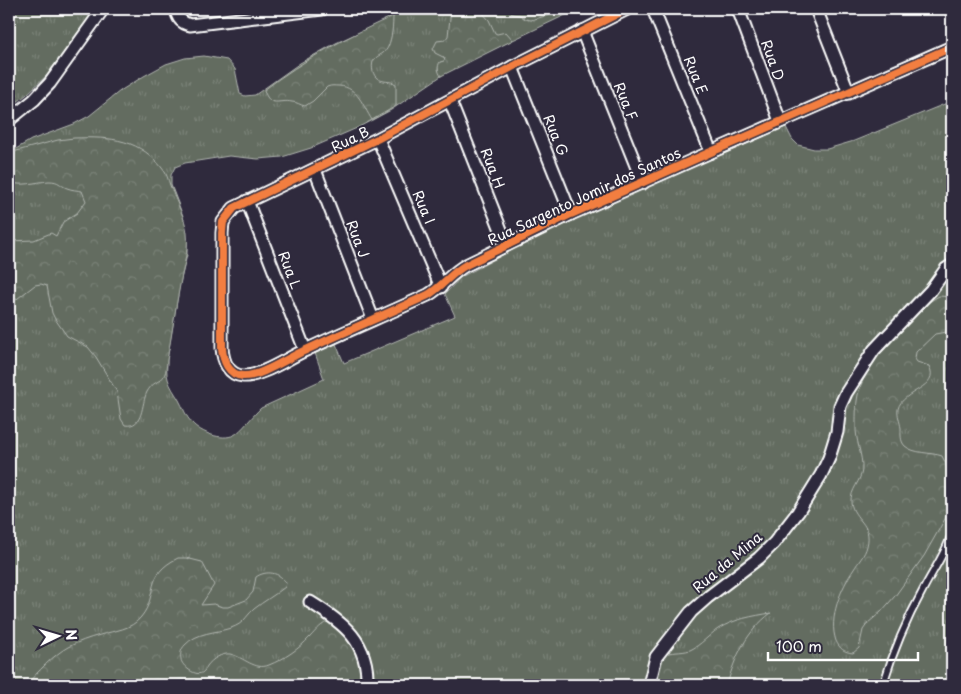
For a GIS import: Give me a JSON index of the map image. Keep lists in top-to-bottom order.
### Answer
{
  "streets": {
    "street": [
      "Rua D",
      "Rua E",
      "Rua F",
      "Rua G",
      "Rua B",
      "Rua H",
      "Rua Sargento Jomir dos Santos",
      "Rua I",
      "Rua J",
      "Rua L",
      "Rua da Mina"
    ]
  },
  "crossings": [
    ["Rua D", "Rua Sargento Jomir dos Santos"],
    ["Rua E", "Rua Sargento Jomir dos Santos"],
    ["Rua F", "Rua B"],
    ["Rua F", "Rua Sargento Jomir dos Santos"],
    ["Rua G", "Rua B"],
    ["Rua G", "Rua Sargento Jomir dos Santos"],
    ["Rua B", "Rua H"],
    ["Rua B", "Rua Sargento Jomir dos Santos"],
    ["Rua B", "Rua I"],
    ["Rua B", "Rua J"],
    ["Rua B", "Rua L"],
    ["Rua H", "Rua Sargento Jomir dos Santos"],
    ["Rua Sargento Jomir dos Santos", "Rua I"],
    ["Rua Sargento Jomir dos Santos", "Rua J"],
    ["Rua Sargento Jomir dos Santos", "Rua L"]
  ],
  "scale_bar": "100 m",
  "north": "right"
}
